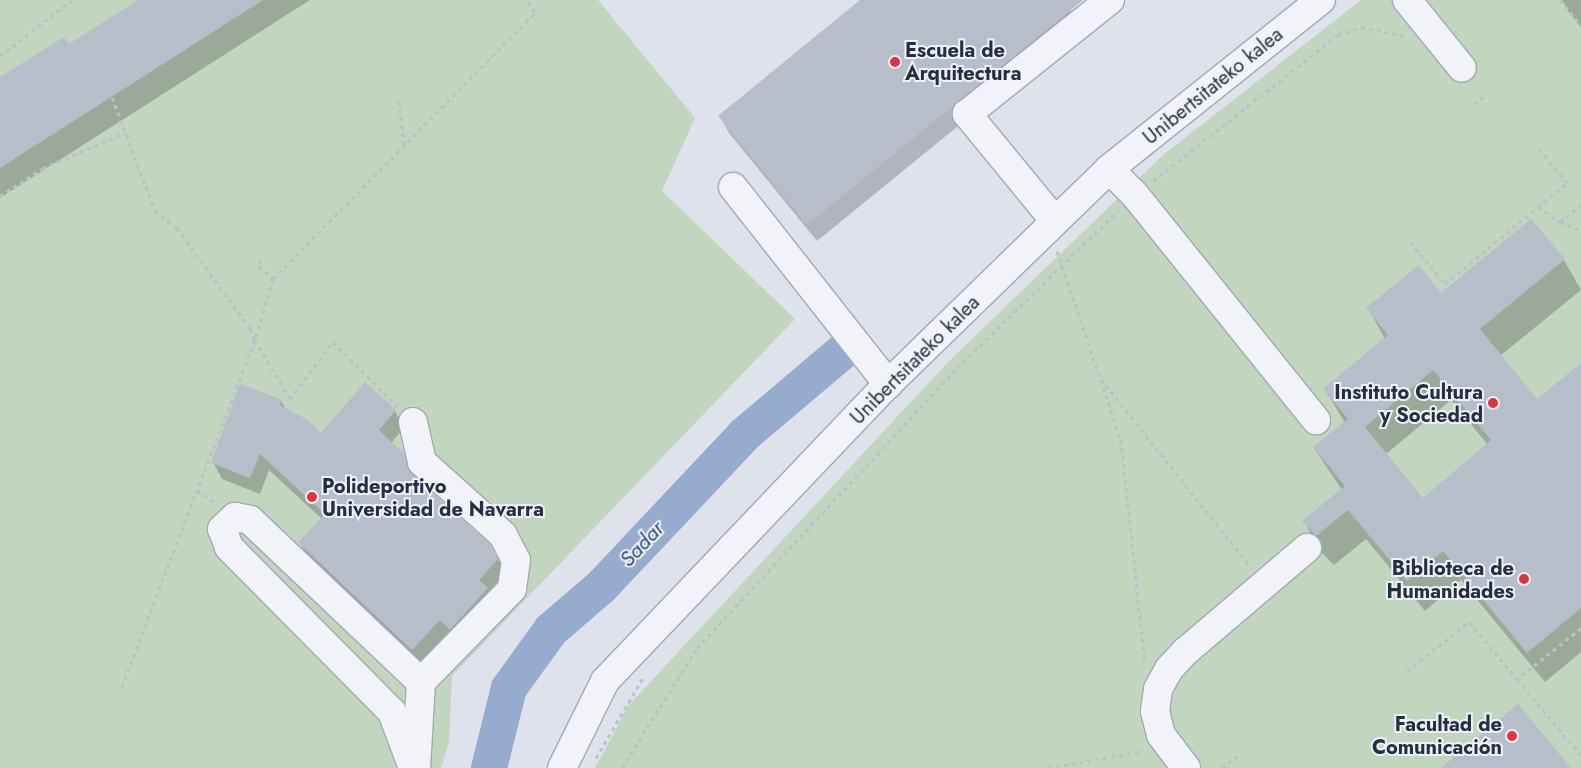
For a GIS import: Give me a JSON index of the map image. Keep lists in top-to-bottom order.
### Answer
{
  "streets": {
    "street": ["Unibertsitateko kalea"]
  },
  "water": ["Sadar"],
  "places": [
    "Escuela de Arquitectura",
    "Instituto Cultura y Sociedad",
    "Polideportivo Universidad de Navarra",
    "Biblioteca de Humanidades",
    "Facultad de Comunicación"
  ]
}
